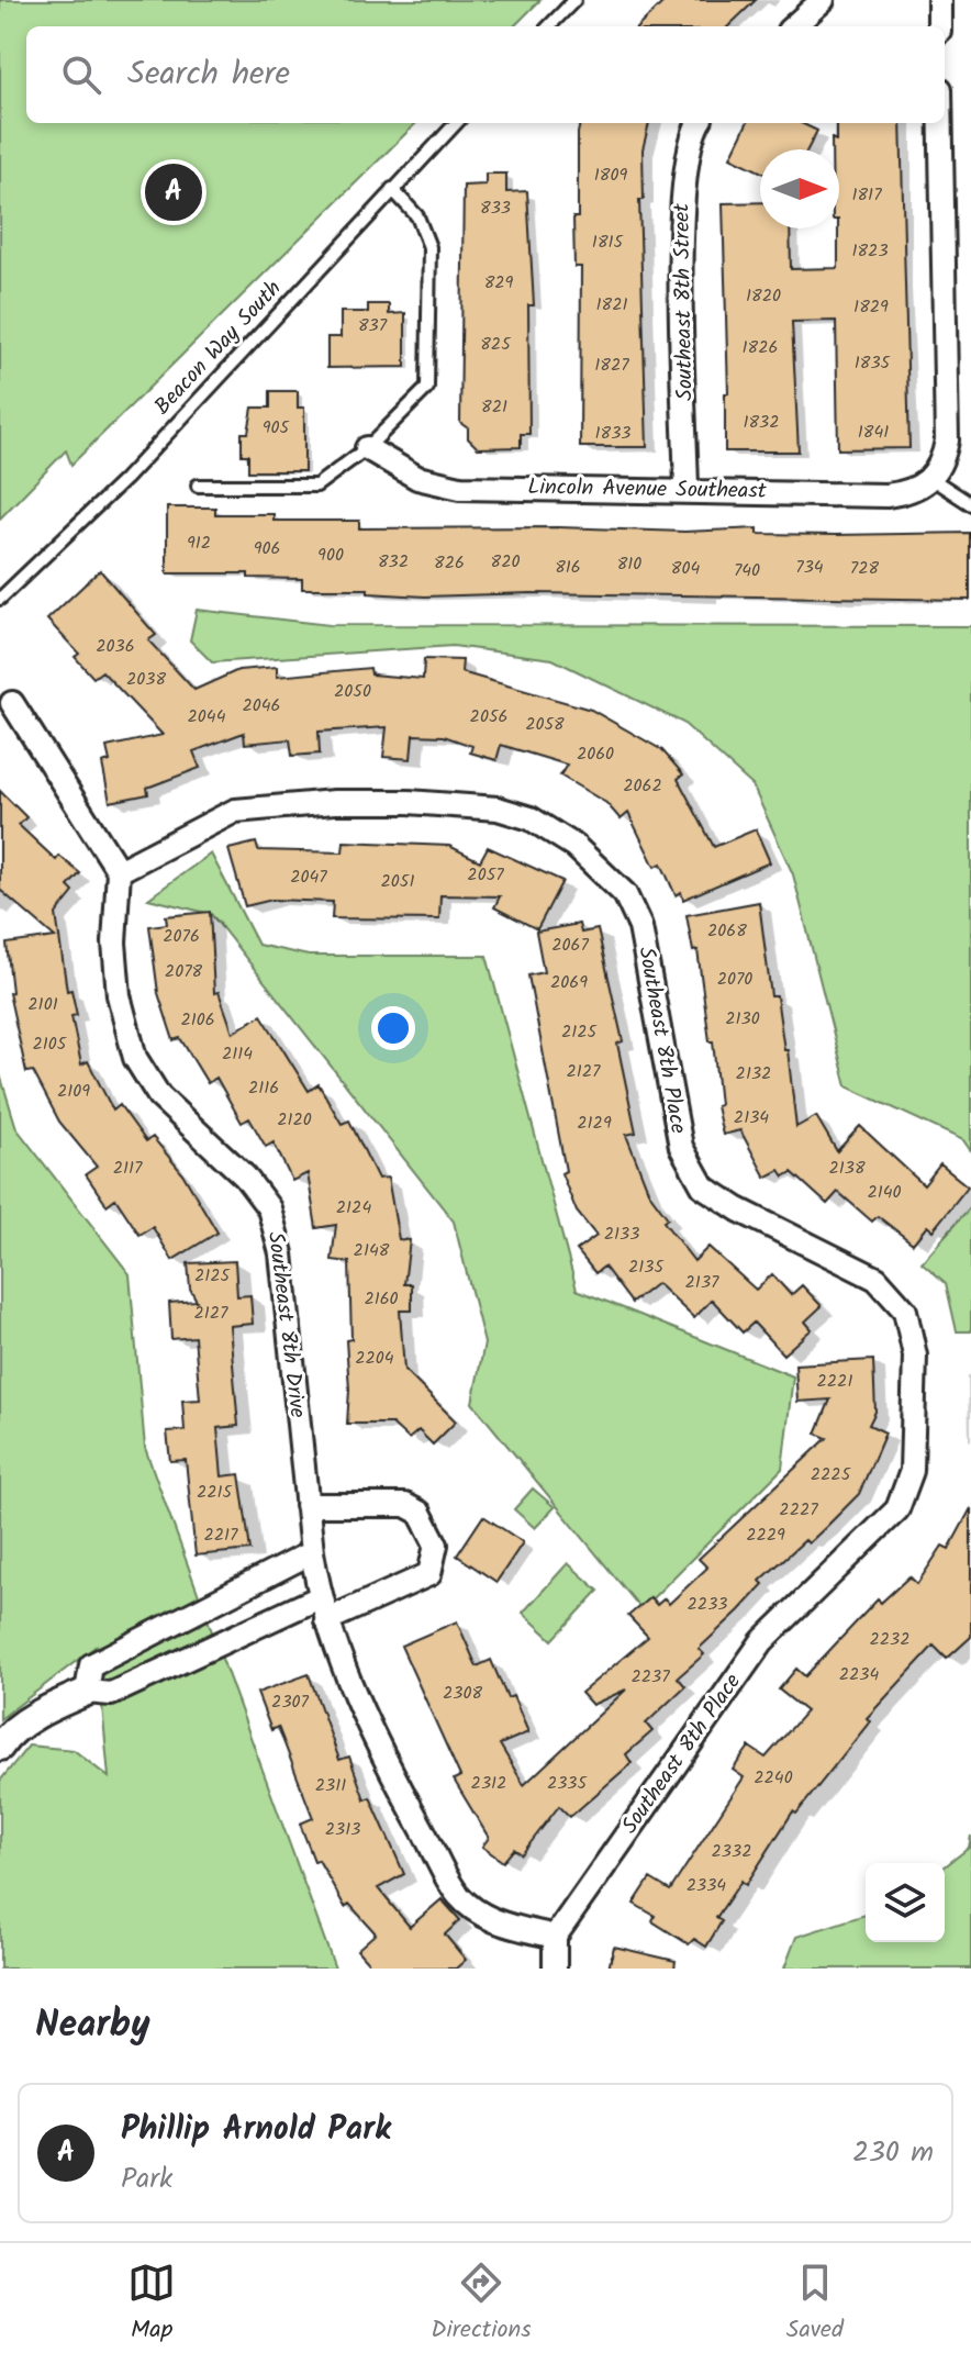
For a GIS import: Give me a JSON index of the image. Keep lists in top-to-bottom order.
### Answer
{
  "streets": {
    "street": [
      "Southeast 8th Street",
      "Lincoln Avenue Southeast",
      "Southeast 8th Place",
      "Southeast 8th Drive"
    ],
    "lane": ["Beacon Way South"]
  },
  "crossings": [
    ["Southeast 8th Street", "Lincoln Avenue Southeast"],
    ["Southeast 8th Place", "Southeast 8th Drive"]
  ],
  "house_numbers": [
    "1809",
    "1817",
    "833",
    "1815",
    "1823",
    "829",
    "1820",
    "1821",
    "1829",
    "837",
    "825",
    "1826",
    "1835",
    "1827",
    "821",
    "1832",
    "905",
    "1841",
    "1833",
    "912",
    "906",
    "900",
    "832",
    "820",
    "826",
    "810",
    "816",
    "734",
    "804",
    "728",
    "740",
    "2036",
    "2038",
    "2050",
    "2046",
    "2044",
    "2056",
    "2058",
    "2060",
    "2062",
    "2057",
    "2047",
    "2051",
    "2068",
    "2076",
    "2067",
    "2078",
    "2070",
    "2069",
    "2101",
    "2130",
    "2106",
    "2125",
    "2105",
    "2114",
    "2127",
    "2132",
    "2116",
    "2109",
    "2134",
    "2120",
    "2129",
    "2117",
    "2138",
    "2140",
    "2124",
    "2133",
    "2148",
    "2135",
    "2125",
    "2137",
    "2160",
    "2127",
    "2204",
    "2221",
    "2225",
    "2215",
    "2227",
    "2217",
    "2229",
    "2233",
    "2232",
    "2234",
    "2237",
    "2308",
    "2307",
    "2240",
    "2312",
    "2335",
    "2311",
    "2313",
    "2332",
    "2334"
  ],
  "north": "right",
  "page": {
    "search": "Search here",
    "pins": "A",
    "heading": "Nearby",
    "list": [
      {
        "mark": "A",
        "name": "Phillip Arnold Park",
        "note": "Park",
        "value": "230 m"
      }
    ],
    "nav": ["Map", "Directions", "Saved"]
  }
}
